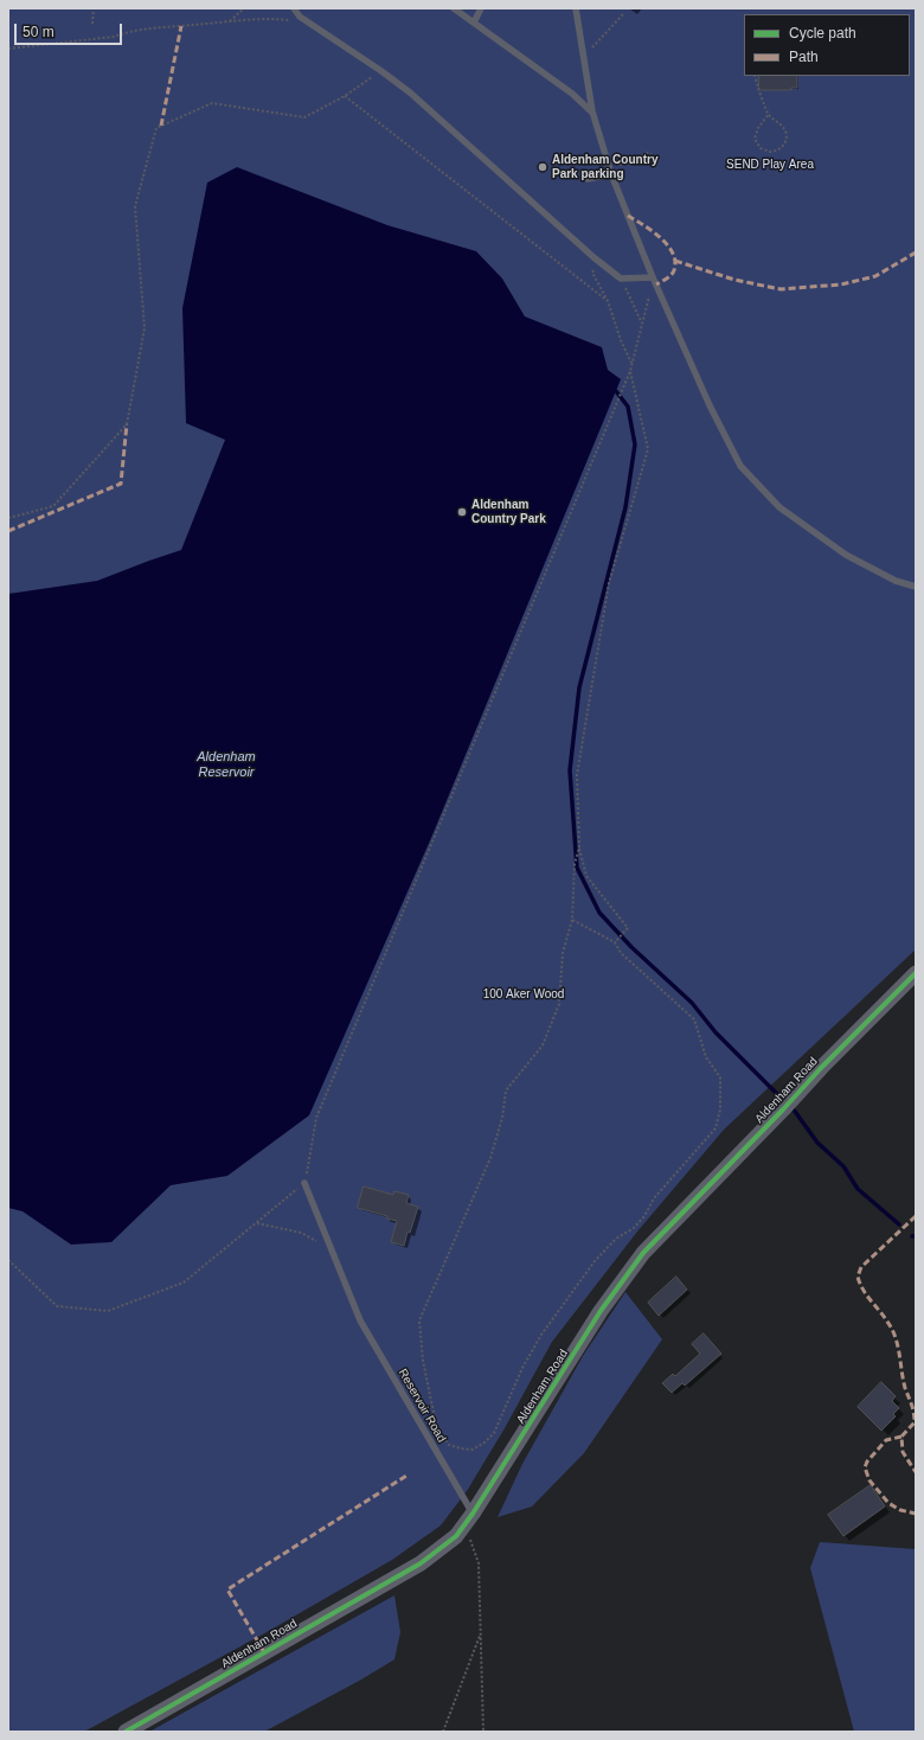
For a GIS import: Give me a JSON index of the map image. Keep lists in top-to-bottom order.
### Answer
{
  "streets": {
    "street": ["Aldenham Road"],
    "lane": ["Reservoir Road"]
  },
  "crossings": [
    ["Aldenham Road", "Reservoir Road"]
  ],
  "water": ["Aldenham Reservoir"],
  "parks": ["SEND Play Area", "100 Aker Wood"],
  "places": ["Aldenham Country Park parking", "Aldenham Country Park"],
  "legend": ["Cycle path", "Path"],
  "scale_bar": "50 m"
}
